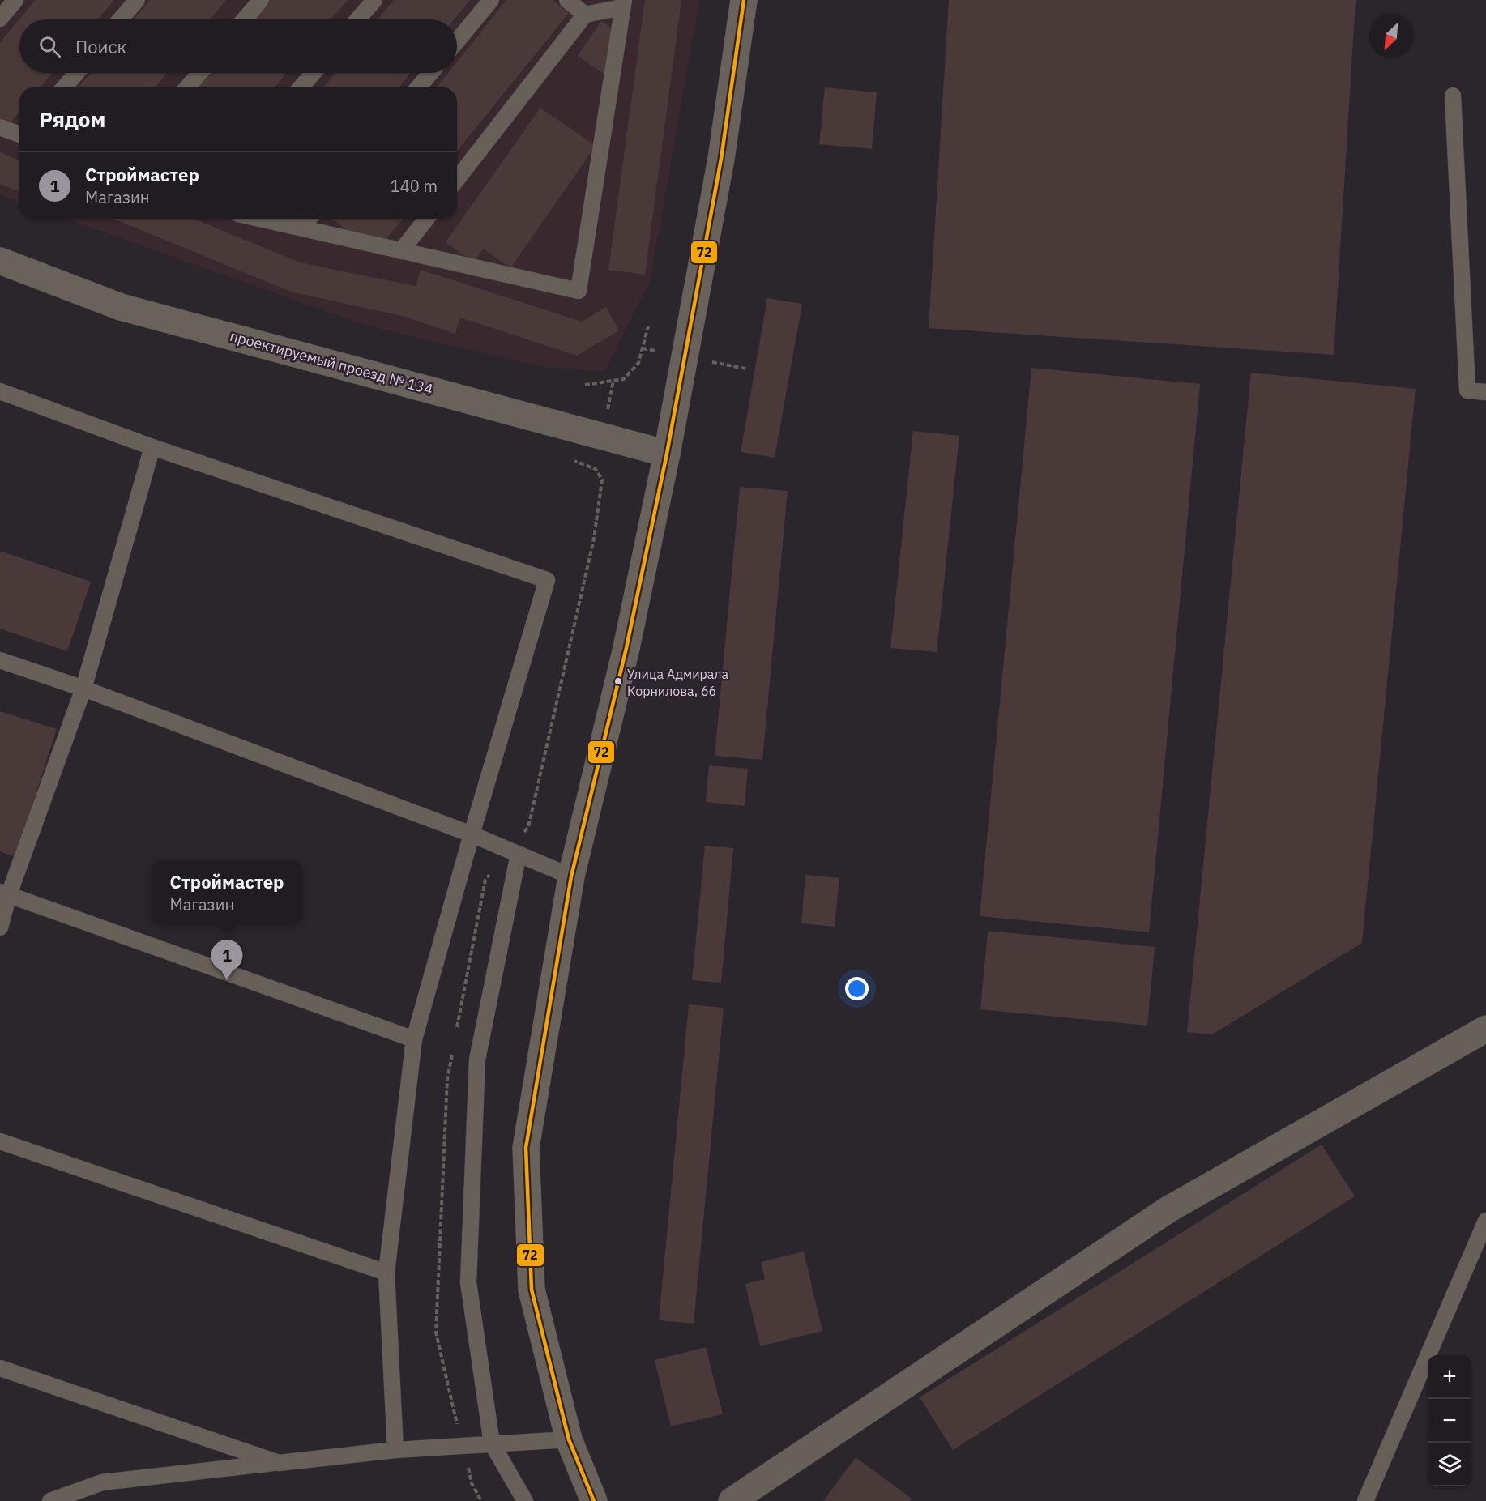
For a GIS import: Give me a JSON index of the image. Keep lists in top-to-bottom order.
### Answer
{
  "streets": {
    "main road": ["проектируемый проезд № 134"]
  },
  "places": ["Улица Адмирала Корнилова, 66"],
  "lines": ["transit line 72"],
  "north": "bottom left",
  "page": {
    "search": "Поиск",
    "heading": "Рядом",
    "list": [
      {
        "mark": "1",
        "name": "Строймастер",
        "note": "Магазин",
        "value": "140 m"
      }
    ],
    "popup": ["Строймастер", "Магазин"],
    "pins": "1",
    "map_buttons": ["+", "−"]
  }
}
